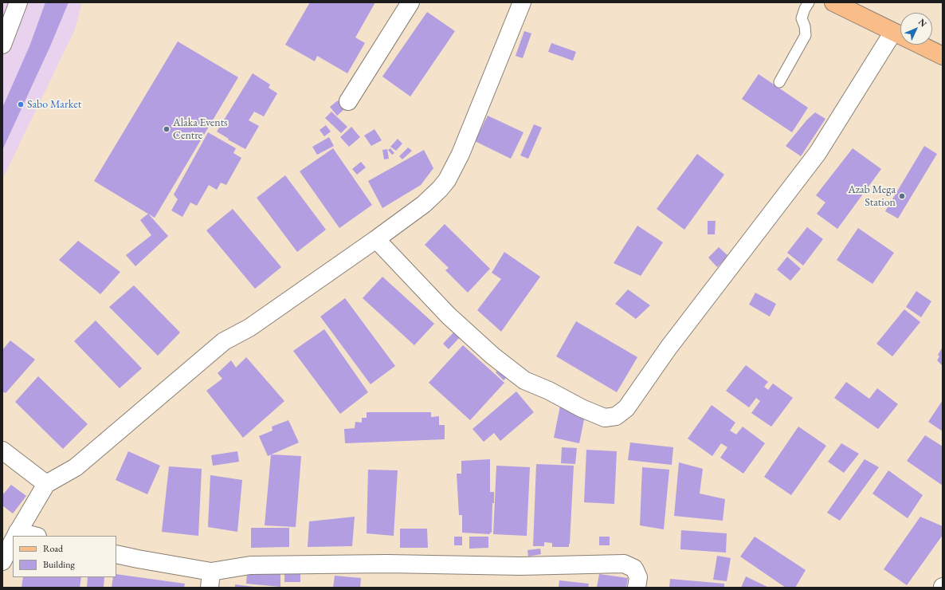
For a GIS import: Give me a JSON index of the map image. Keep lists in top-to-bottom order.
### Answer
{
  "places": ["Sabo Market", "Alaka Events Centre", "Azab Mega Station"],
  "legend": ["Road", "Building"],
  "north": "top right"
}
